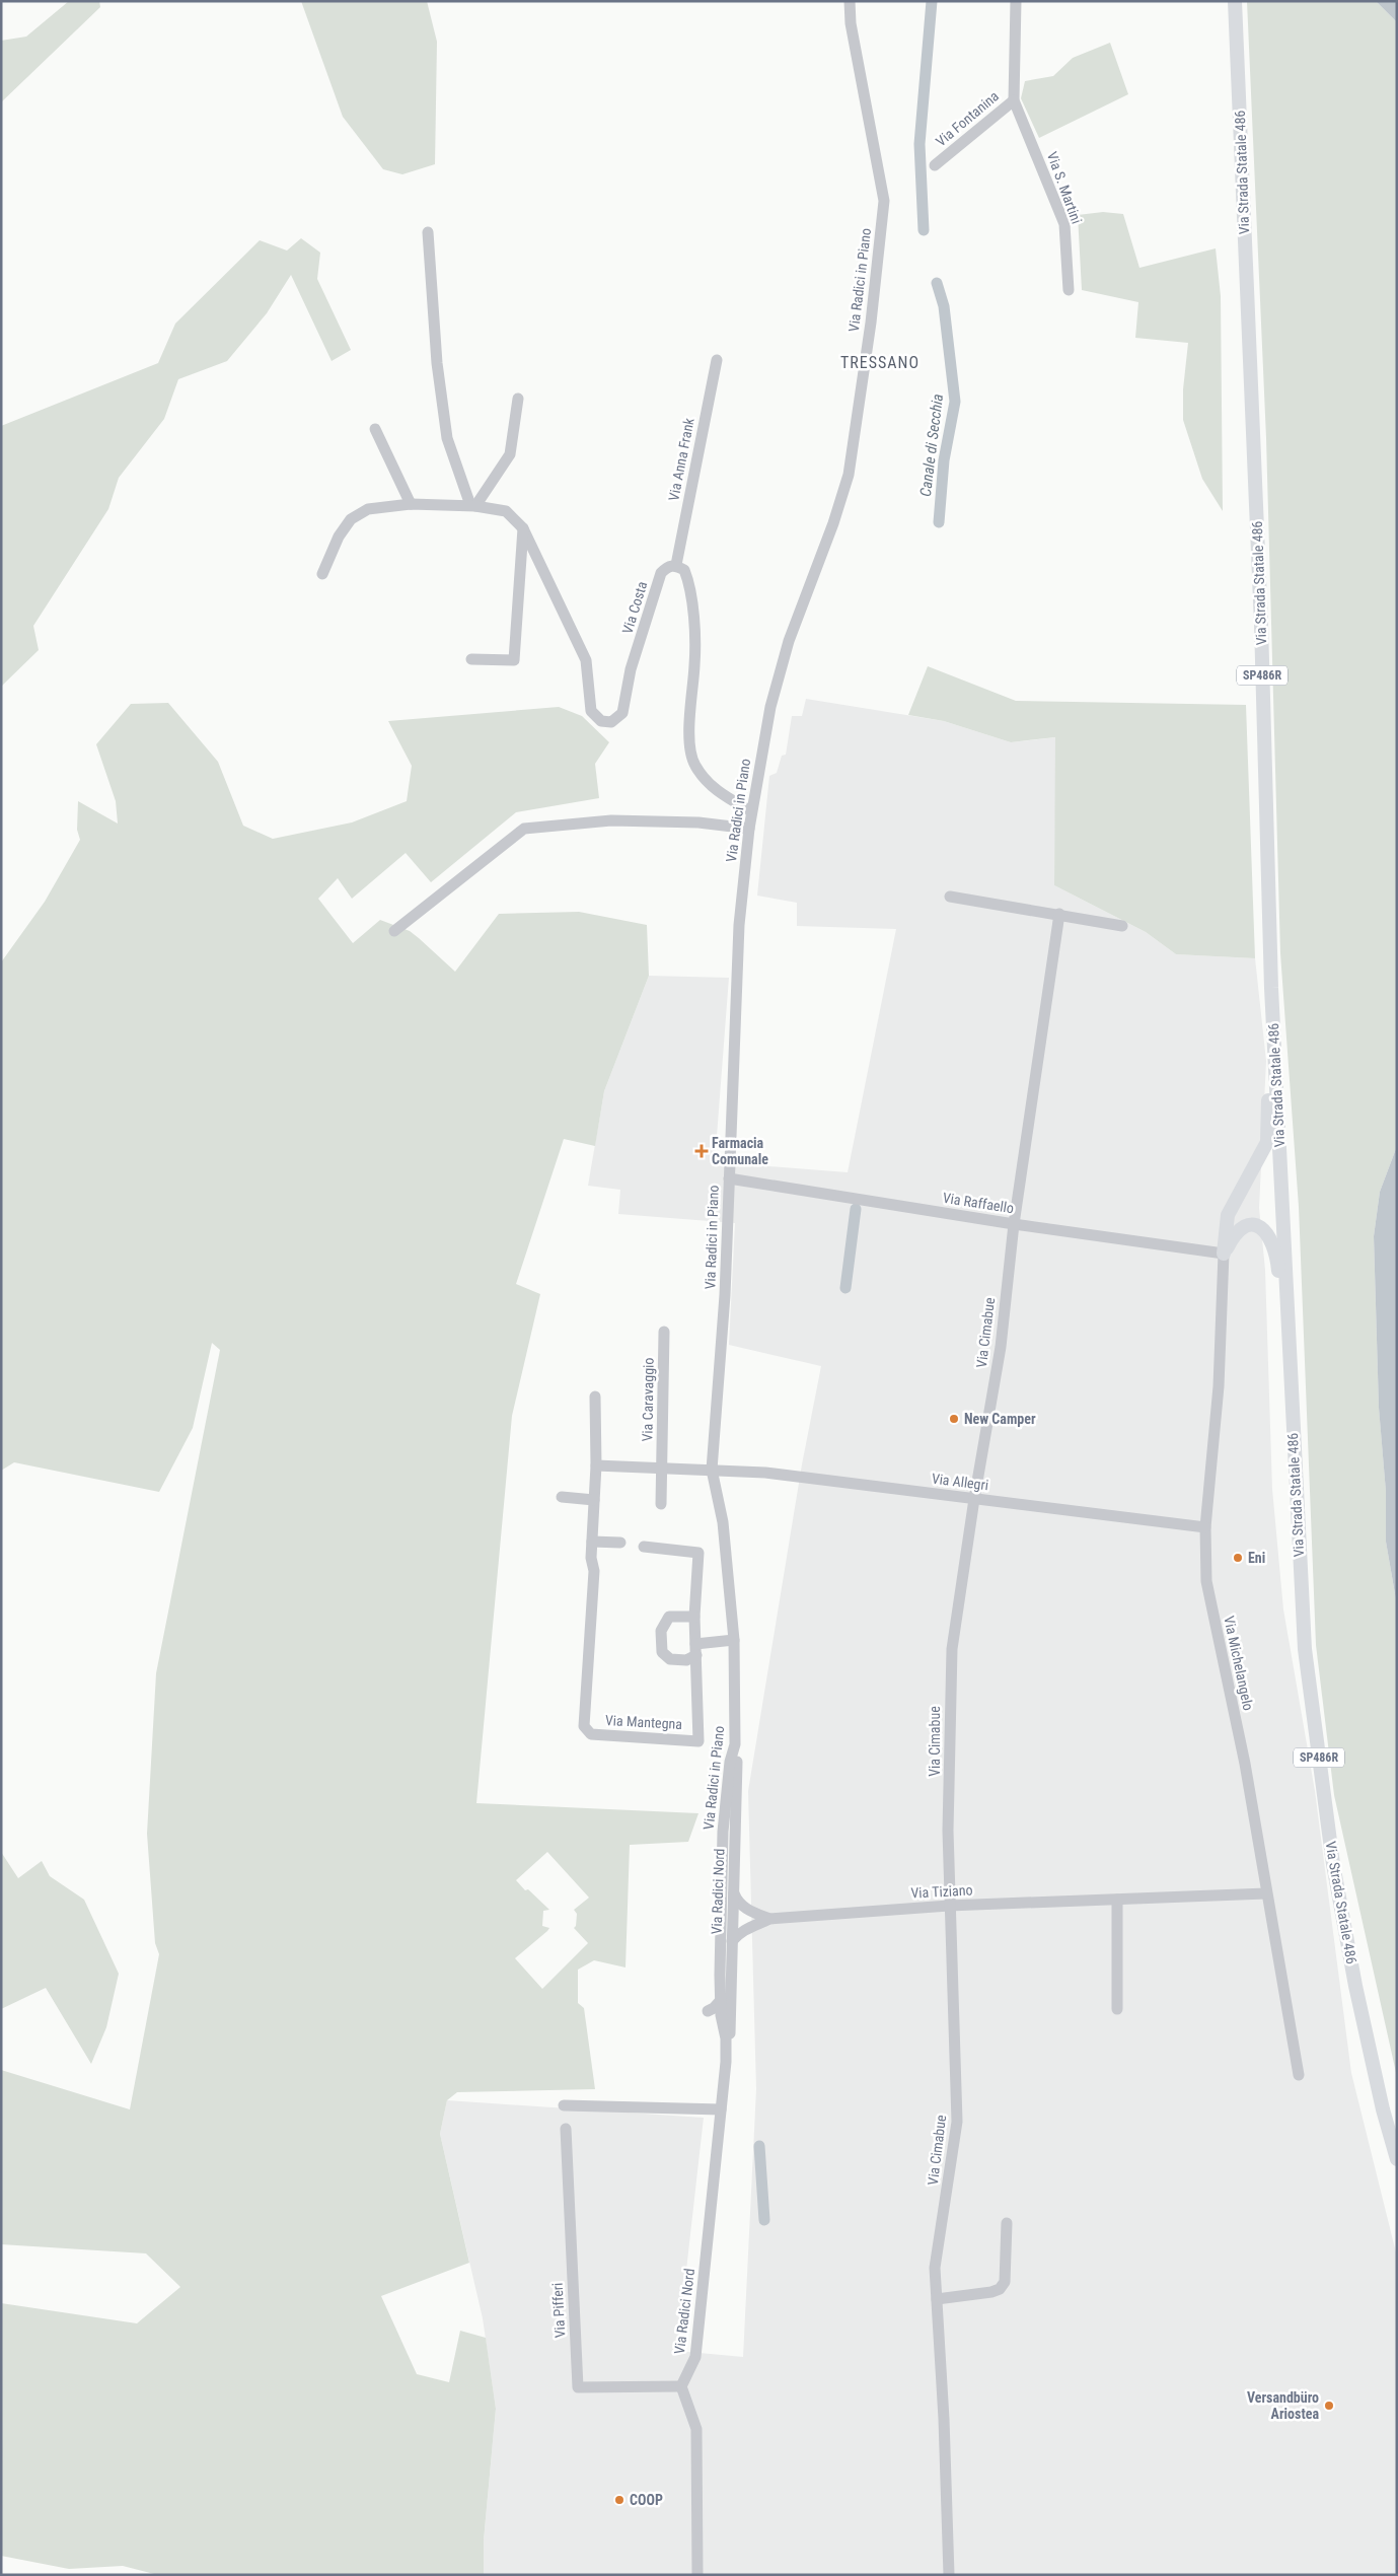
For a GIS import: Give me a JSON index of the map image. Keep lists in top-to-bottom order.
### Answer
{
  "streets": {
    "main road": ["Via Strada Statale 486", "SP486R"],
    "street": [
      "Via Fontanina",
      "Via S. Martini",
      "Via Radici in Piano",
      "Via Anna Frank",
      "Via Costa",
      "Via Raffaello",
      "Via Cimabue",
      "Via Caravaggio",
      "Via Allegri",
      "Via Michelangelo",
      "Via Mantegna",
      "Via Radici Nord",
      "Via Tiziano",
      "Via Pifferi"
    ]
  },
  "crossings": [
    ["Via Fontanina", "Via S. Martini"],
    ["Via Radici in Piano", "Via Raffaello"],
    ["Via Radici in Piano", "Via Allegri"],
    ["Via Radici in Piano", "Via Radici Nord"],
    ["Via Anna Frank", "Via Costa"],
    ["Via Raffaello", "Via Cimabue"],
    ["Via Raffaello", "Via Michelangelo"],
    ["Via Cimabue", "Via Allegri"],
    ["Via Cimabue", "Via Tiziano"],
    ["Via Allegri", "Via Michelangelo"],
    ["Via Michelangelo", "Via Tiziano"],
    ["Via Radici Nord", "Via Pifferi"]
  ],
  "districts": ["TRESSANO"],
  "water": ["Canale di Secchia"],
  "places": {
    "health": ["Farmacia Comunale"],
    "other": [
      "New Camper",
      "Eni",
      "Versandbüro Ariostea",
      "COOP"
    ]
  }
}
